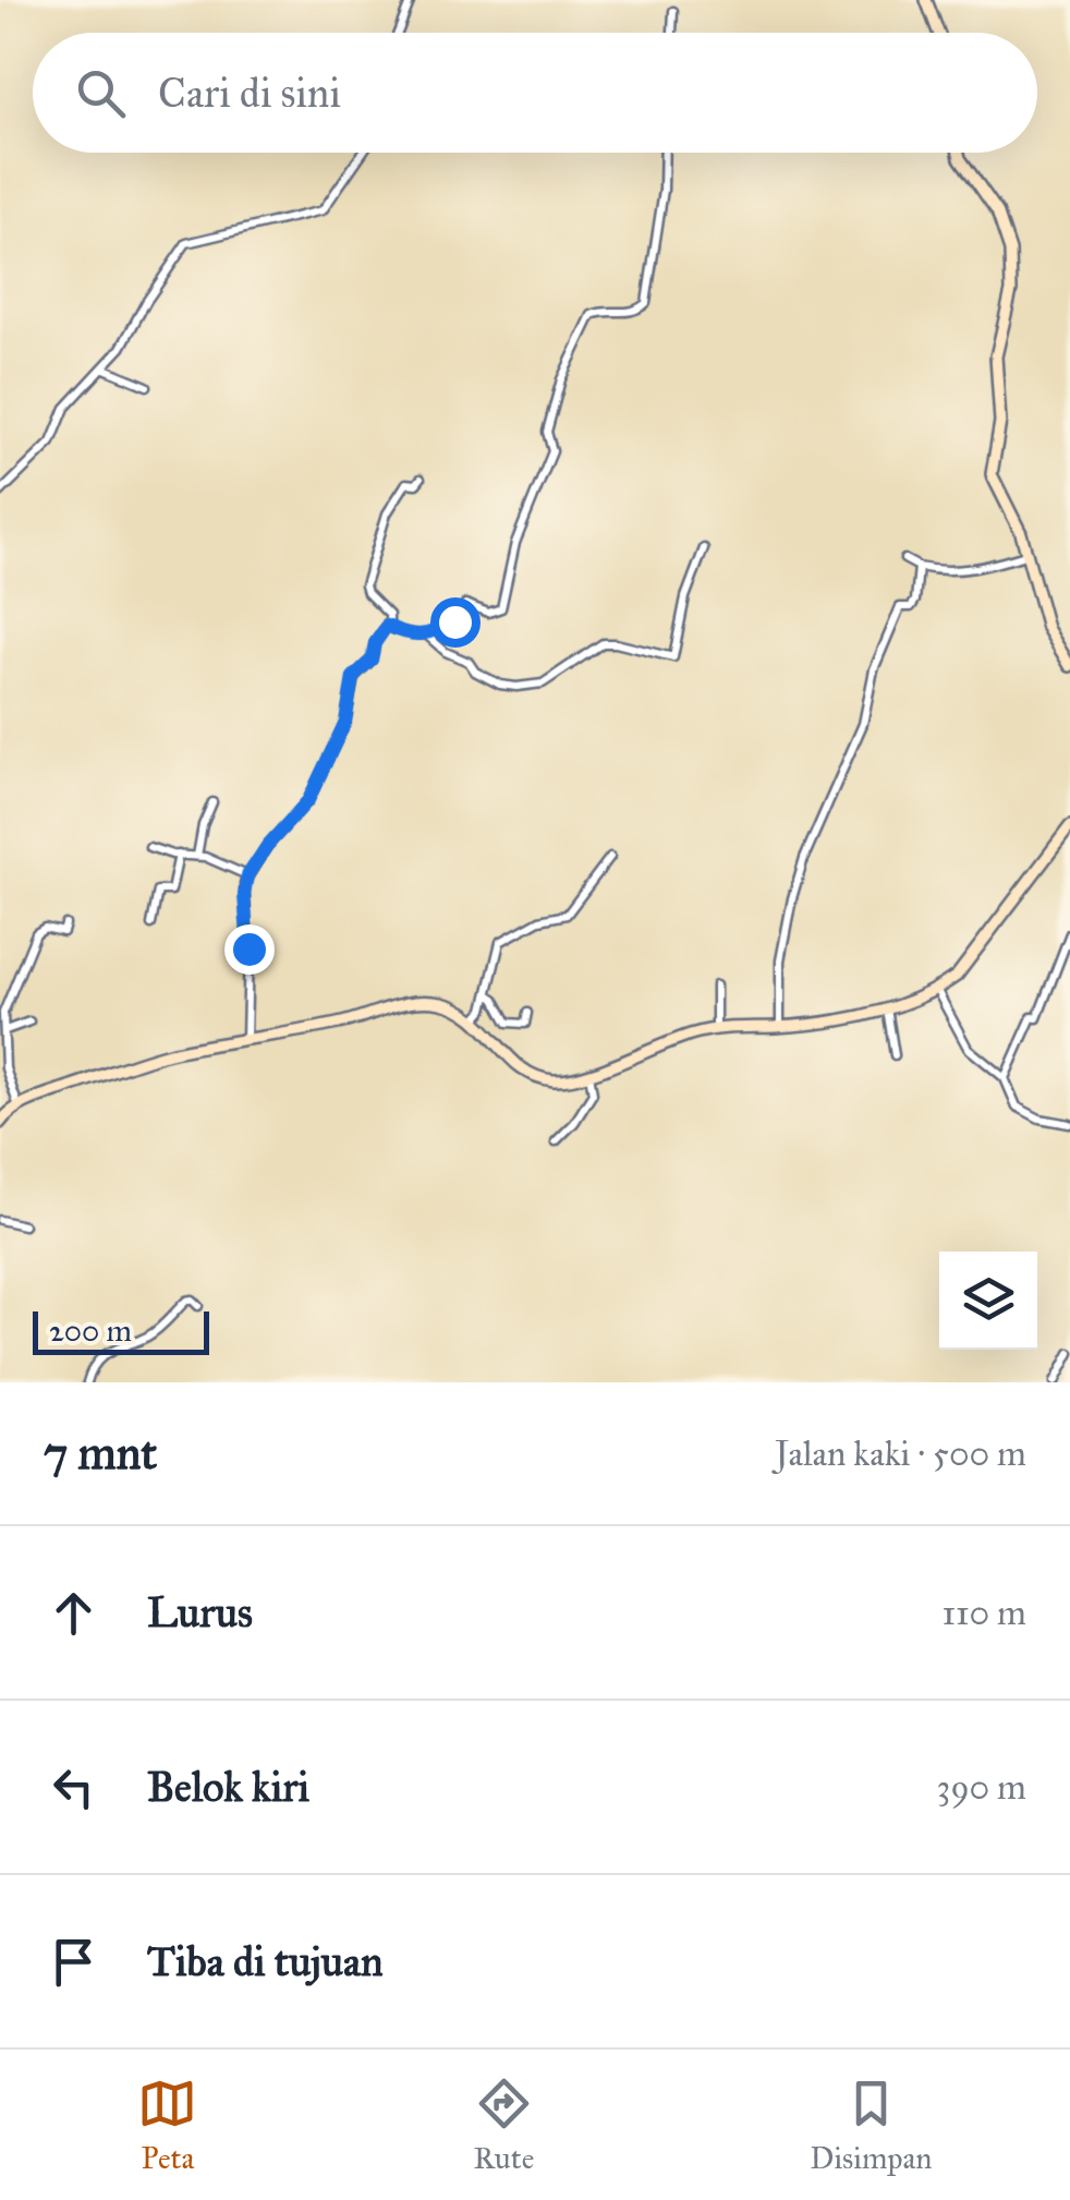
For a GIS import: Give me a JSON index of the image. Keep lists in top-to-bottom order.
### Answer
{
  "scale_bar": "200 m",
  "page": {
    "search": "Cari di sini",
    "scale": "200 m",
    "heading": ["7 mnt", "Jalan kaki · 500 m"],
    "list": [
      ["Lurus", "110 m"],
      ["Belok kiri", "390 m"],
      "Tiba di tujuan"
    ],
    "nav": ["Peta", "Rute", "Disimpan"]
  }
}
